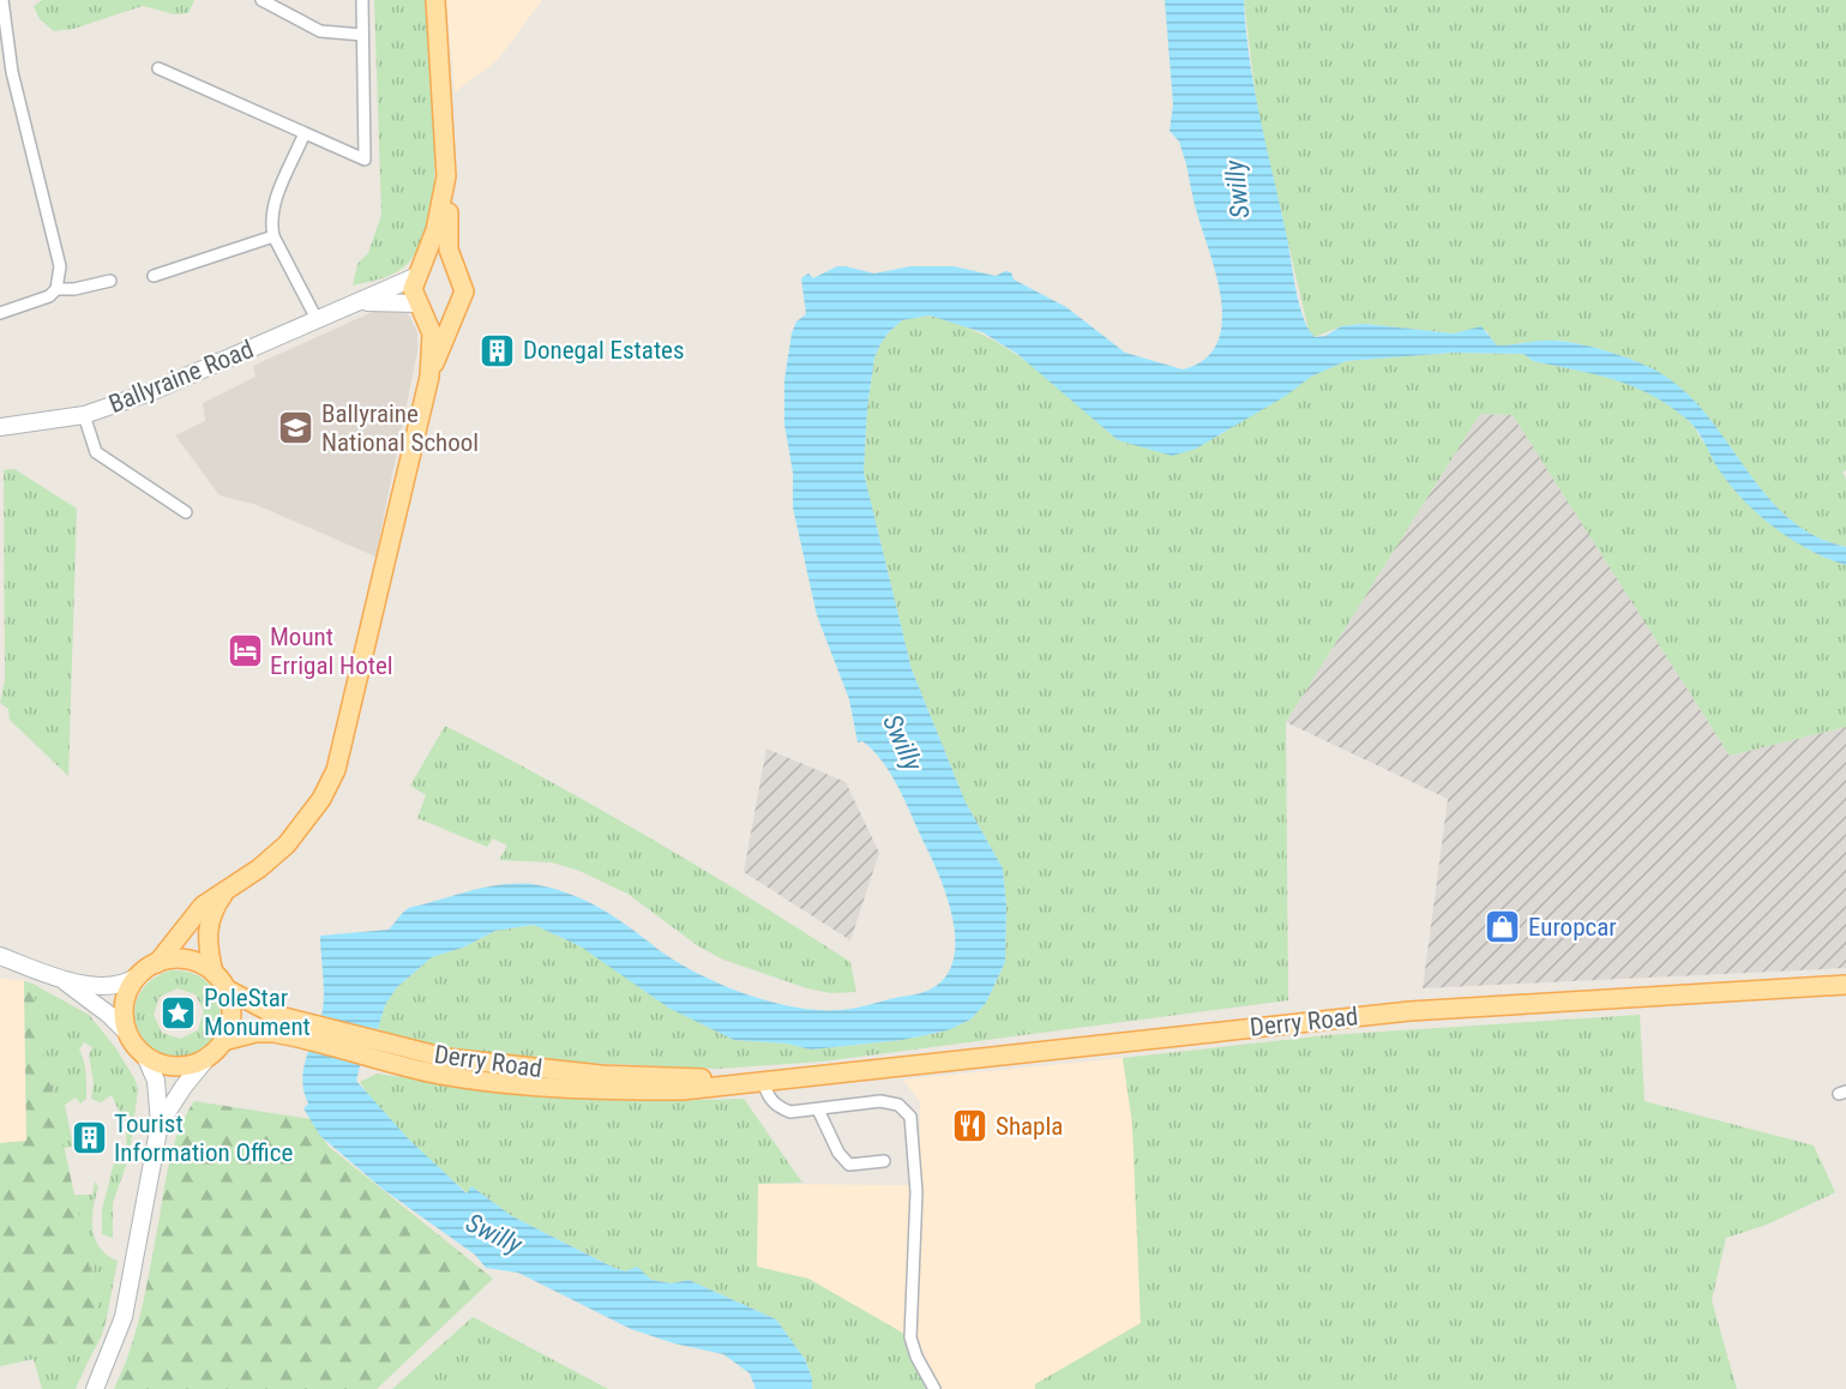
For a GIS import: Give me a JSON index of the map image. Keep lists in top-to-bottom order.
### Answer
{
  "streets": {
    "main road": ["Ballyraine Road", "Derry Road"]
  },
  "water": ["Swilly"],
  "places": {
    "building": ["Donegal Estates", "Tourist Information Office"],
    "school or university": ["Ballyraine National School"],
    "hotel": ["Mount Errigal Hotel"],
    "shop": ["Europcar"],
    "place": ["PoleStar Monument"],
    "restaurant": ["Shapla"]
  }
}
